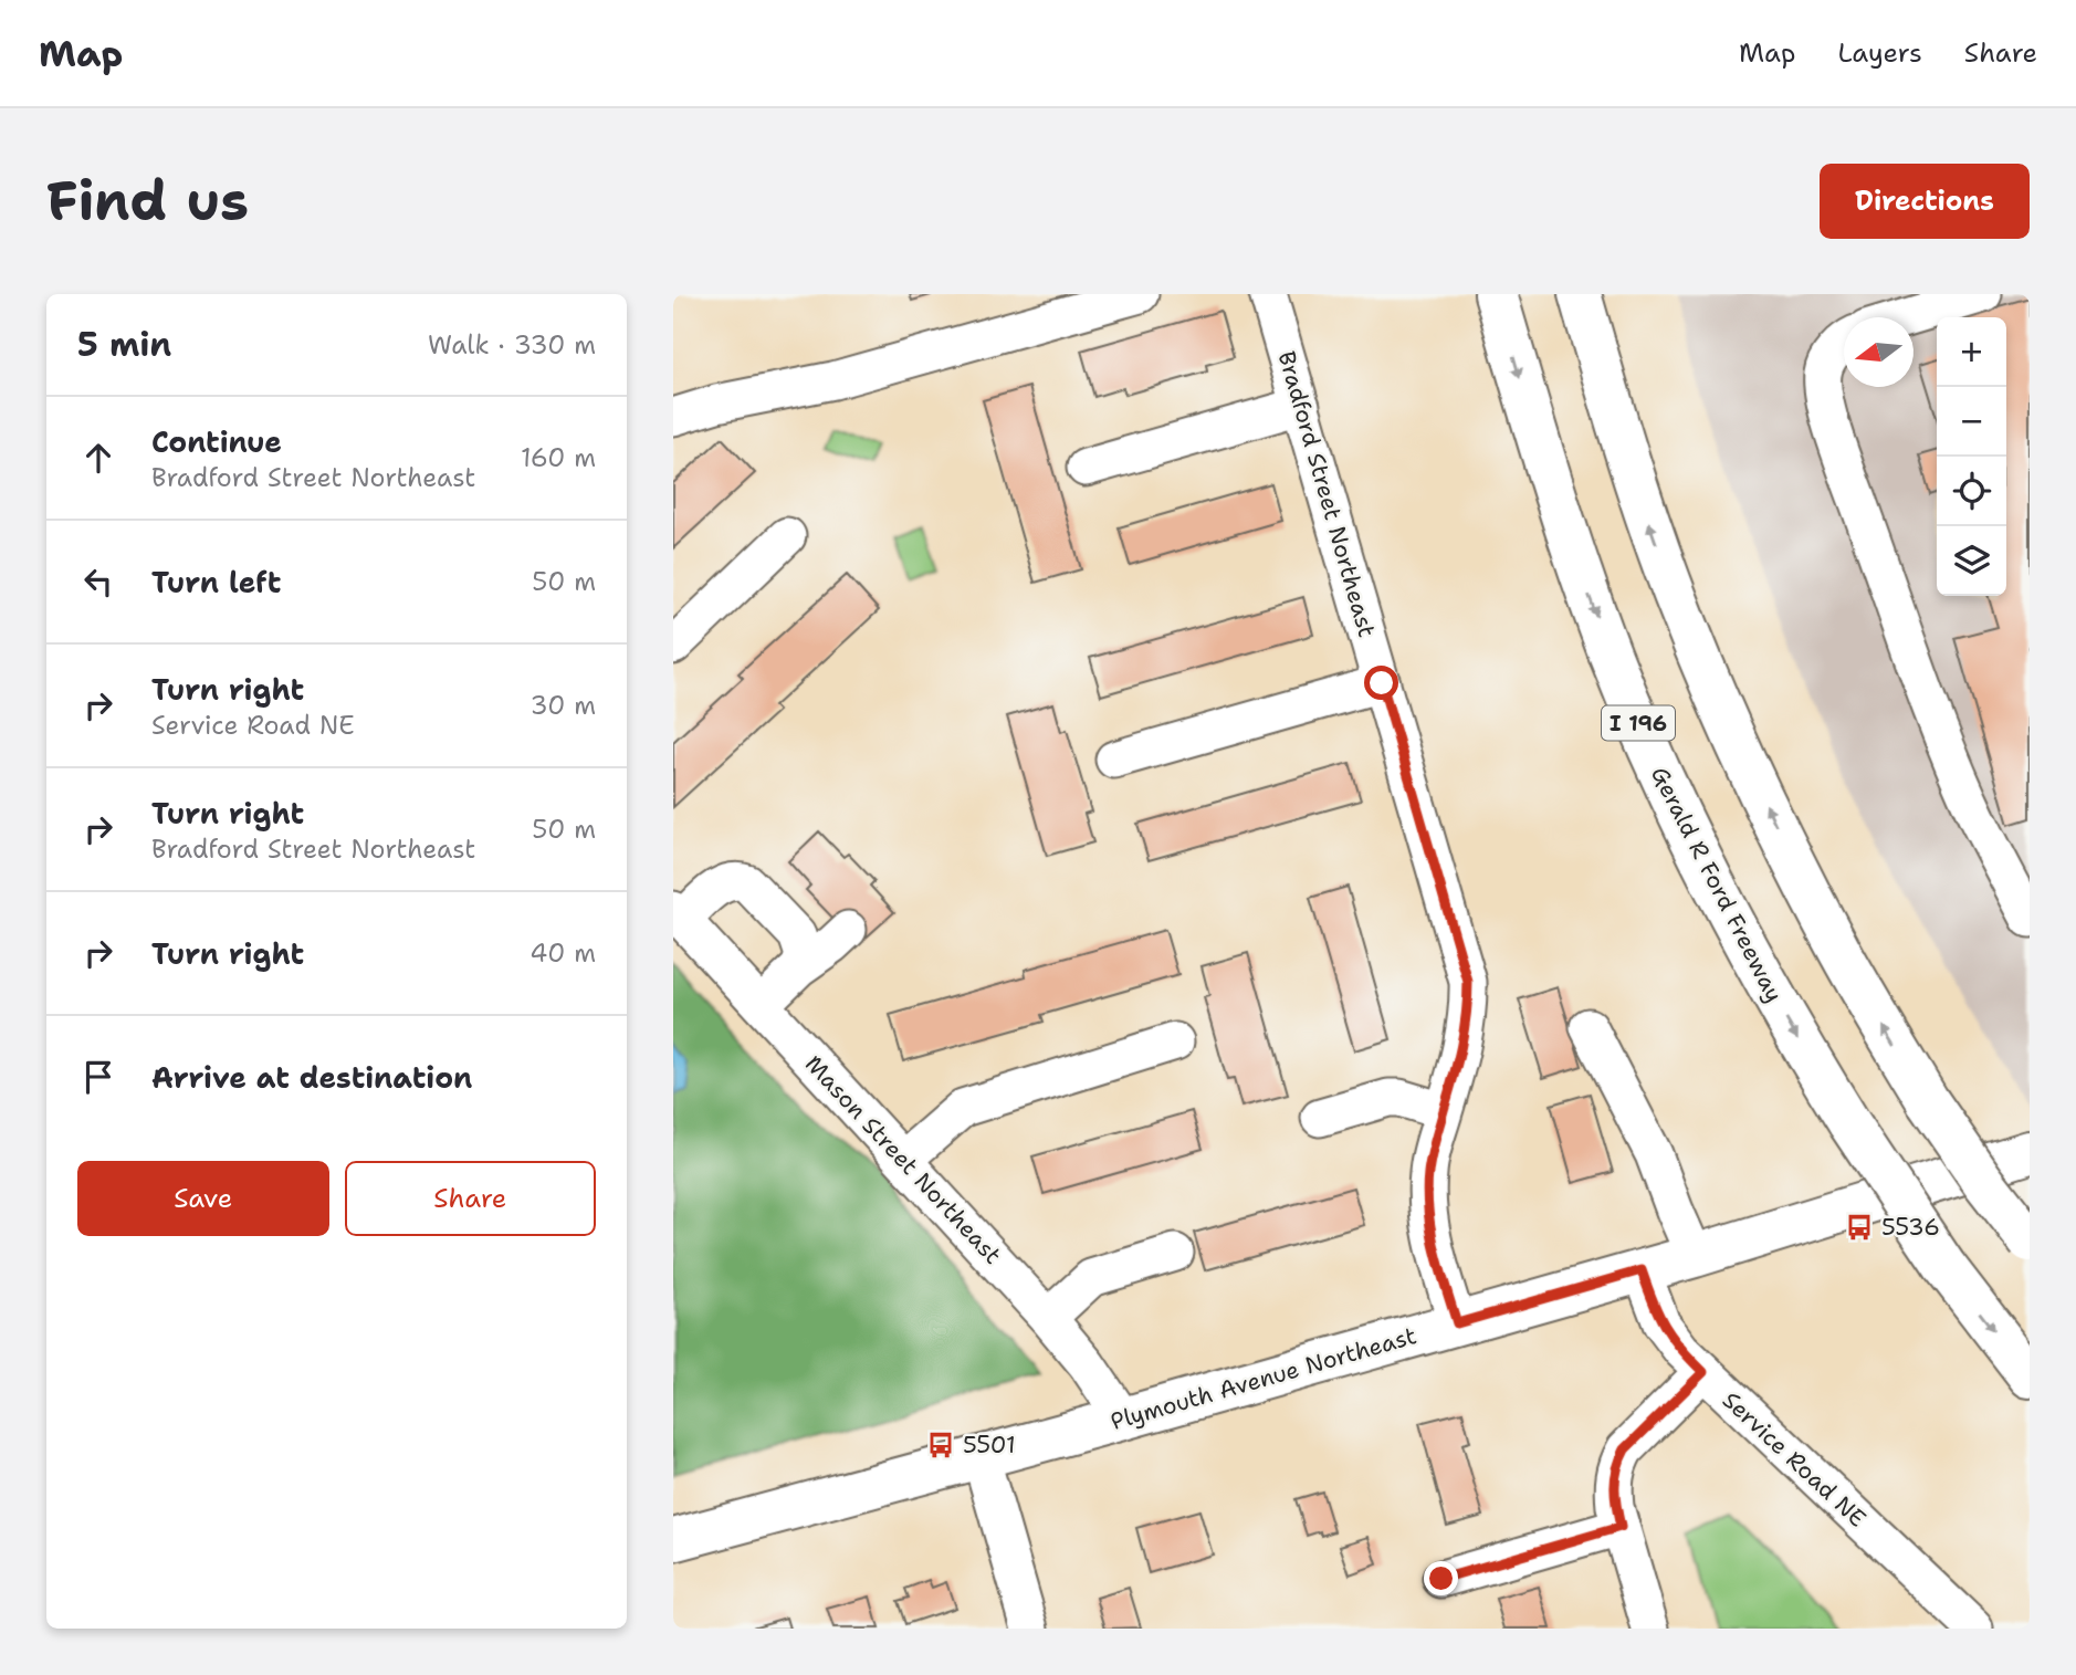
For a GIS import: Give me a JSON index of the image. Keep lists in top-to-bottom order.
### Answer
{
  "streets": {
    "main road": ["I 196", "Gerald R Ford Freeway", "Plymouth Avenue Northeast"],
    "street": ["Bradford Street Northeast", "Mason Street Northeast", "Service Road NE"]
  },
  "crossings": [
    ["Bradford Street Northeast", "Plymouth Avenue Northeast"],
    ["Mason Street Northeast", "Plymouth Avenue Northeast"],
    ["Plymouth Avenue Northeast", "Service Road NE"]
  ],
  "places": {
    "bus stop": ["5536", "5501"]
  },
  "north": "left",
  "page": {
    "header": "Map",
    "nav": ["Map", "Layers", "Share"],
    "buttons": [
      "Directions",
      ["Save", "Share"]
    ],
    "title": "Find us",
    "heading": ["5 min", "Walk · 330 m"],
    "map_buttons": ["+", "−"],
    "list": [
      ["Continue", "Bradford Street Northeast", "160 m"],
      ["Turn left", "50 m"],
      ["Turn right", "Service Road NE", "30 m"],
      ["Turn right", "Bradford Street Northeast", "50 m"],
      ["Turn right", "40 m"],
      "Arrive at destination"
    ]
  }
}
